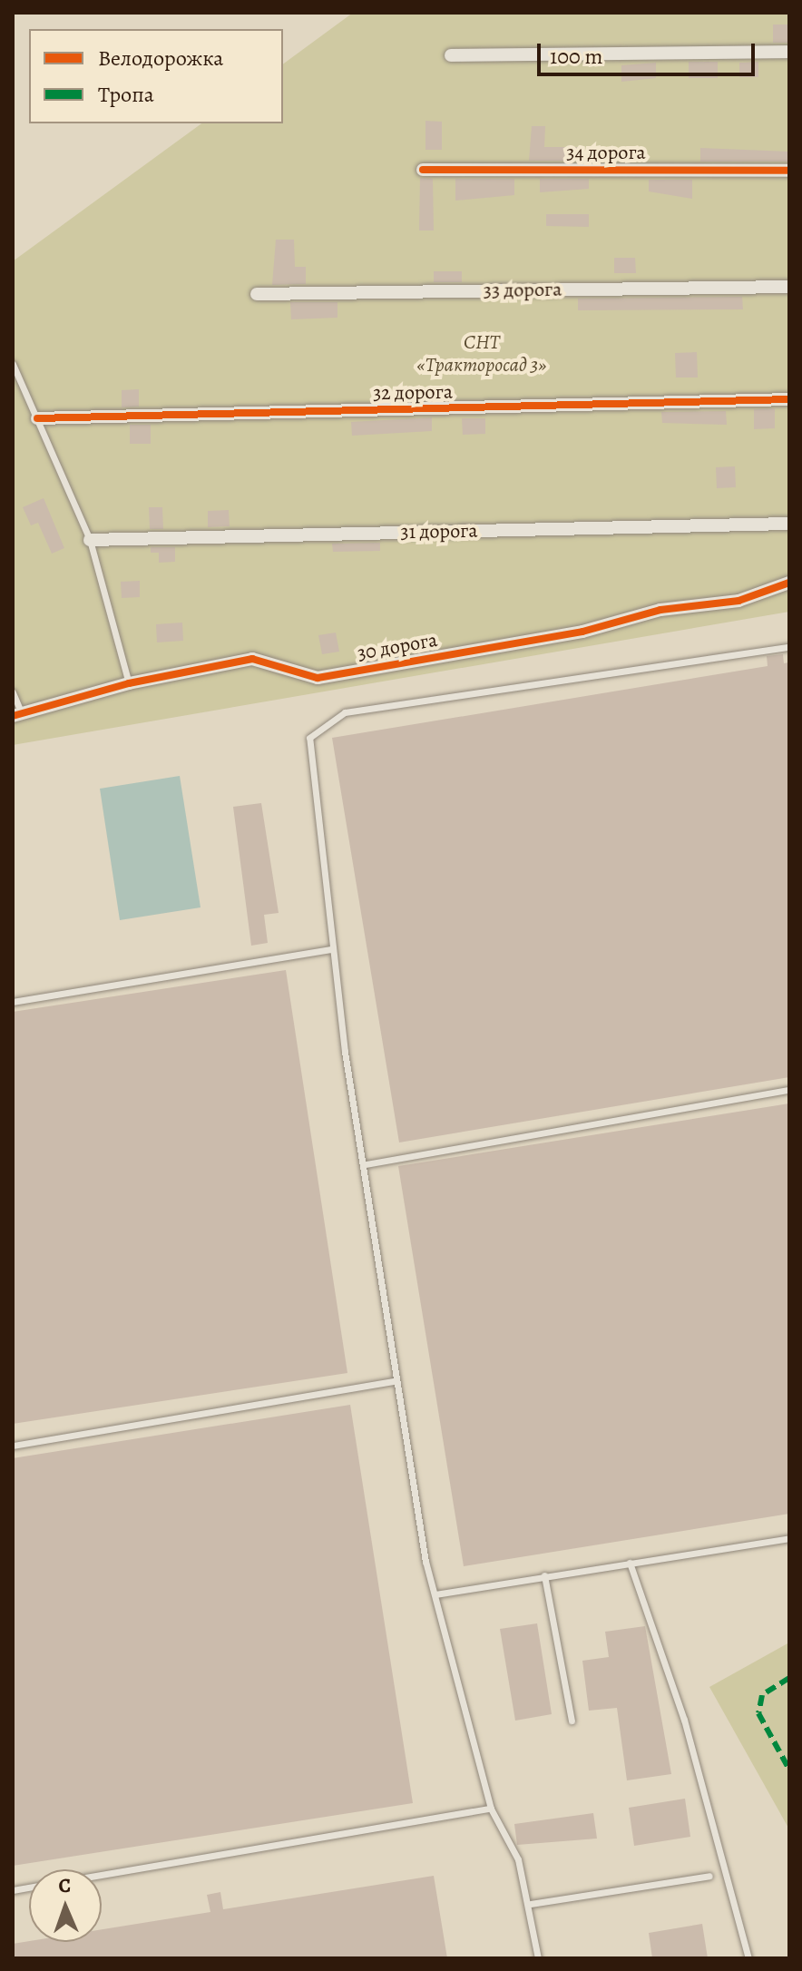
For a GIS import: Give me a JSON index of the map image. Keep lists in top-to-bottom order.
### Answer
{
  "streets": {
    "street": [
      "34 дорога",
      "33 дорога",
      "32 дорога",
      "31 дорога",
      "30 дорога"
    ]
  },
  "parks": ["СНТ «Тракторосад 3»"],
  "legend": ["Велодорожка", "Тропа"],
  "scale_bar": "100 m",
  "north": "top"
}
